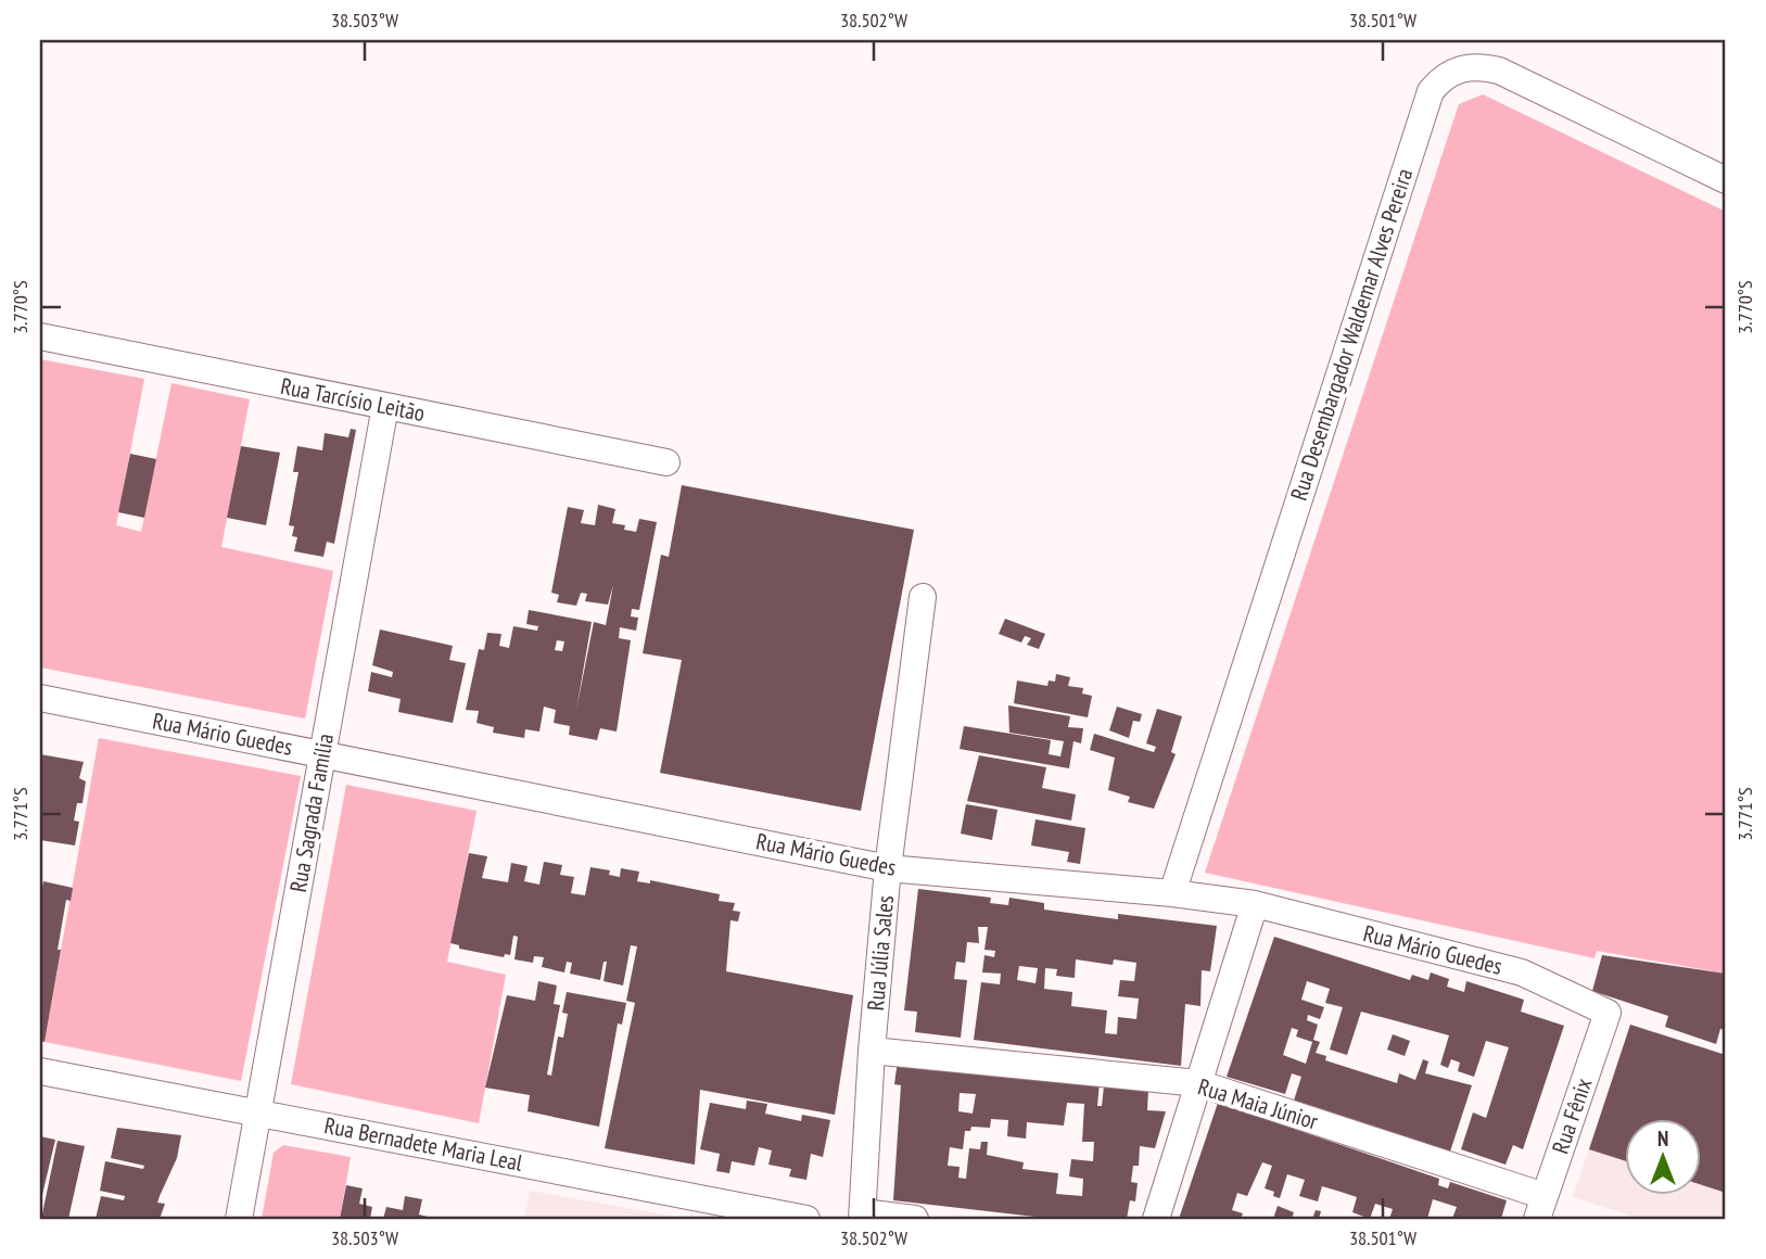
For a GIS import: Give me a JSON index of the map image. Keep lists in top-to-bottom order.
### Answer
{
  "streets": {
    "street": [
      "Rua Desembargador Waldemar Alves Pereira",
      "Rua Tarcísio Leitão",
      "Rua Mário Guedes",
      "Rua Sagrada Família",
      "Rua Júlia Sales",
      "Rua Maia Júnior",
      "Rua Fênix",
      "Rua Bernadete Maria Leal"
    ]
  },
  "crossings": [
    ["Rua Desembargador Waldemar Alves Pereira", "Rua Mário Guedes"],
    ["Rua Tarcísio Leitão", "Rua Sagrada Família"],
    ["Rua Mário Guedes", "Rua Sagrada Família"],
    ["Rua Mário Guedes", "Rua Júlia Sales"],
    ["Rua Mário Guedes", "Rua Fênix"],
    ["Rua Sagrada Família", "Rua Bernadete Maria Leal"],
    ["Rua Júlia Sales", "Rua Maia Júnior"],
    ["Rua Maia Júnior", "Rua Fênix"]
  ],
  "north": "top",
  "coordinates": [
    "38.503°W",
    "38.502°W",
    "38.501°W",
    "3.770°S",
    "3.771°S"
  ]
}
